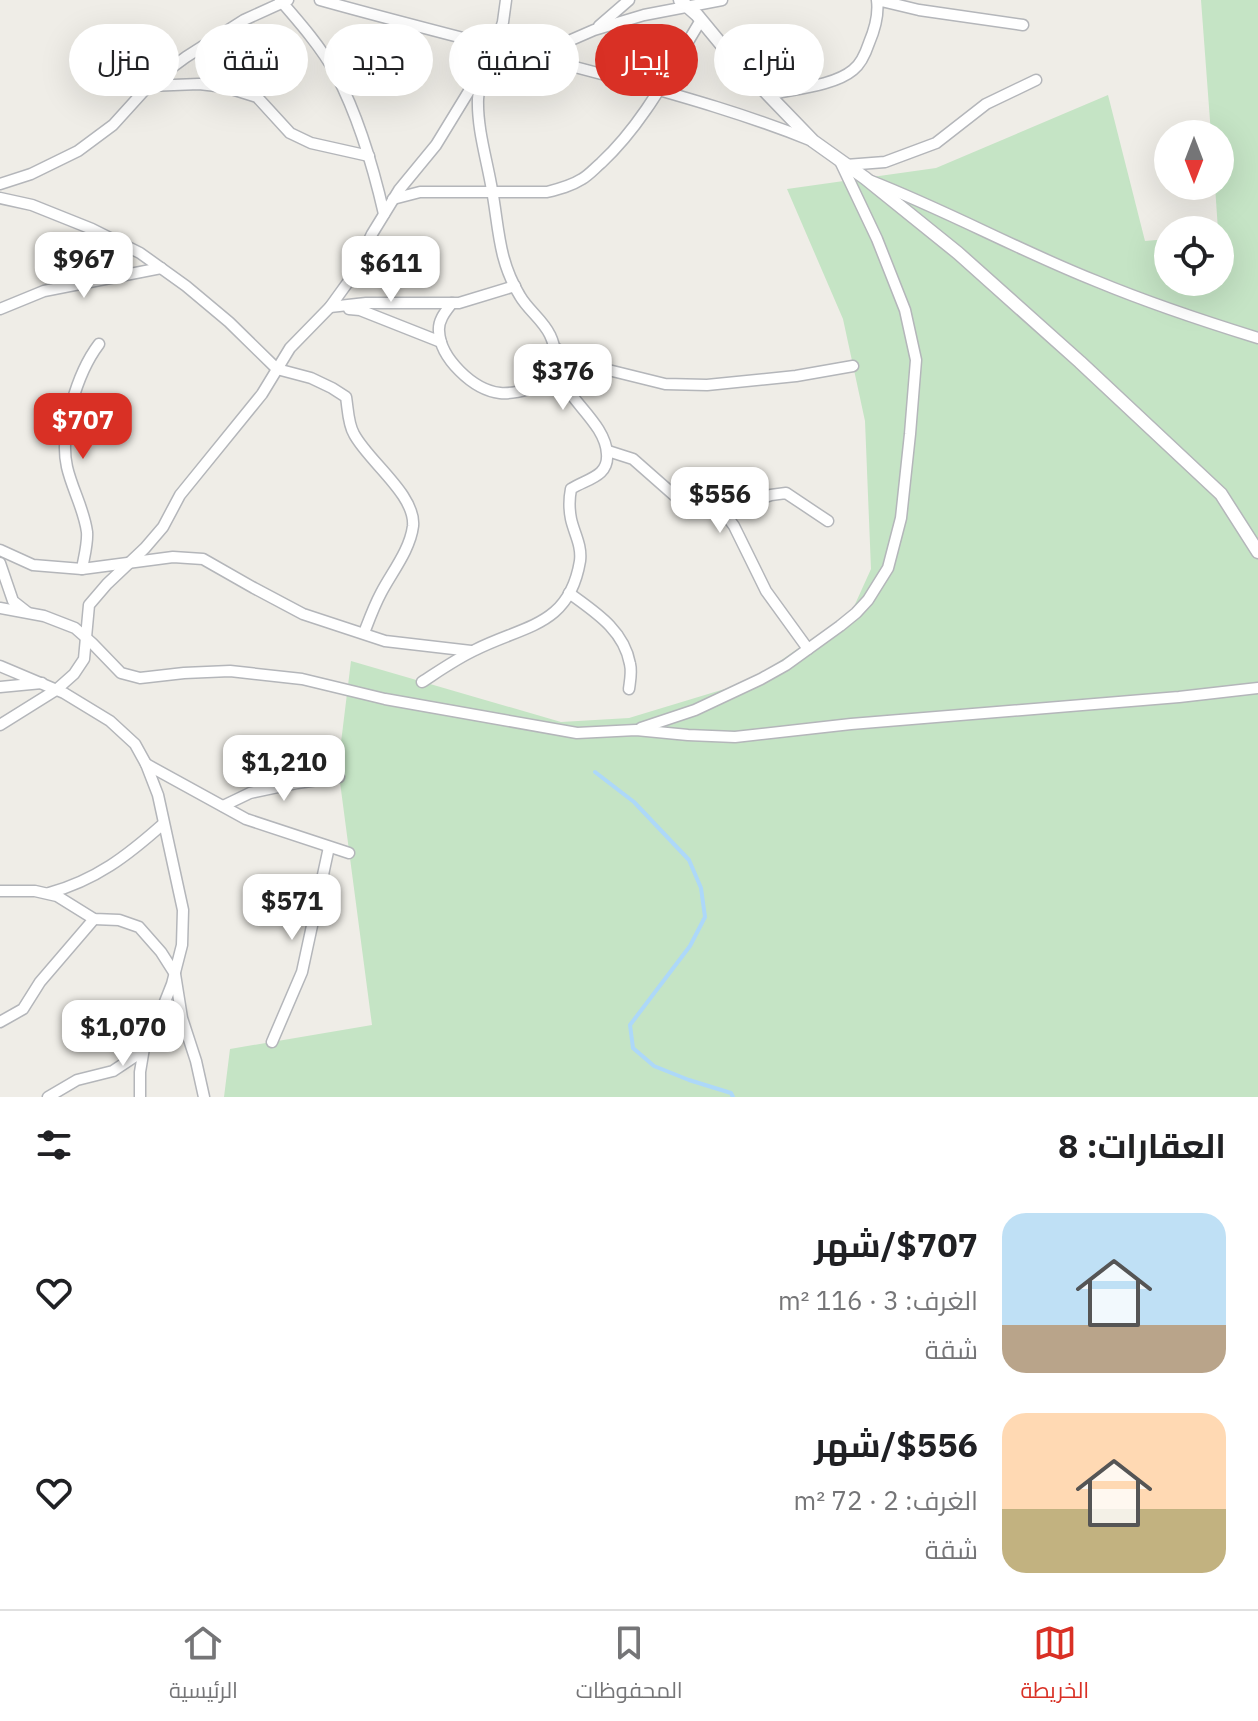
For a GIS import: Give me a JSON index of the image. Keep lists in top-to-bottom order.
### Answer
{
  "north": "bottom",
  "page": {
    "chip": [
      "شراء",
      "إيجار",
      "تصفية",
      "جديد",
      "شقة",
      "منزل"
    ],
    "price": [
      "$967",
      "$611",
      "$376",
      "$707",
      "$556",
      "$1,210",
      "$571",
      "$1,070"
    ],
    "heading": "العقارات: 8",
    "list": [
      {
        "name": "$707/شهر",
        "note": "الغرف: 3 · 116 m² · شقة"
      },
      {
        "name": "$556/شهر",
        "note": "الغرف: 2 · 72 m² · شقة"
      }
    ],
    "tabs": ["الخريطة", "المحفوظات", "الرئيسية"]
  }
}
